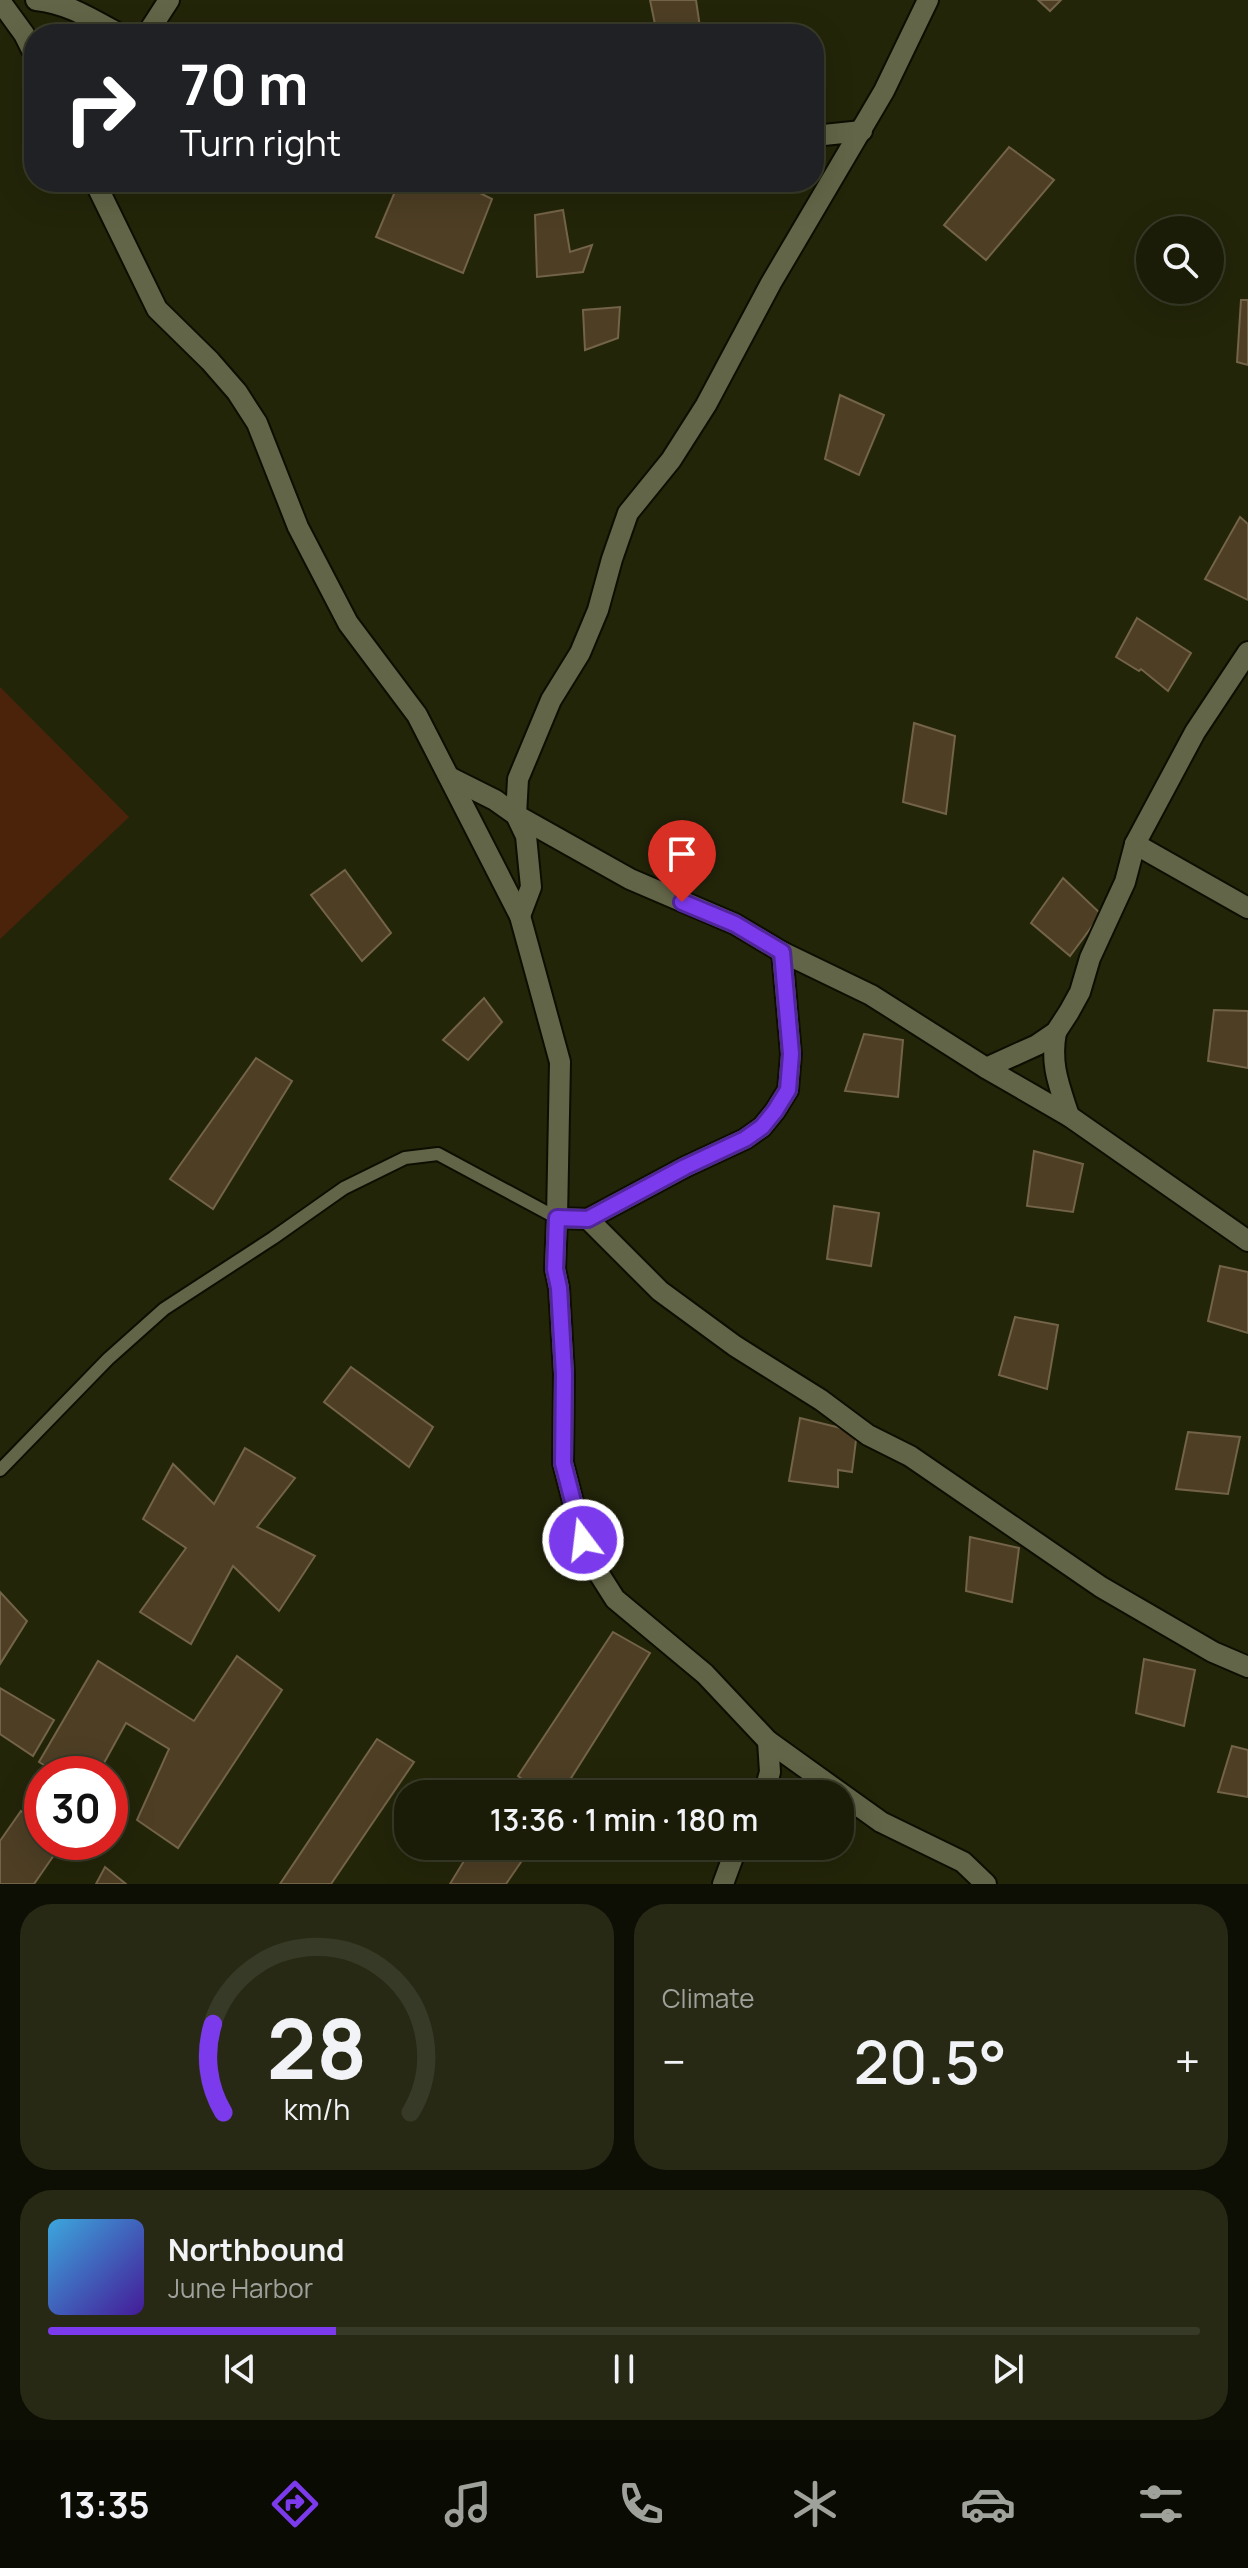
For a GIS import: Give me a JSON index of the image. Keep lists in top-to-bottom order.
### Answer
{
  "page": {
    "turn": ["70 m", "Turn right"],
    "limit": "30",
    "trip": "13:36 · 1 min · 180 m",
    "tile": "Climate",
    "heat": ["−", "20.5°", "+"],
    "song": ["Northbound", "June Harbor"],
    "tabs": "13:35",
    "gauge": ["28", "km/h"]
  }
}
